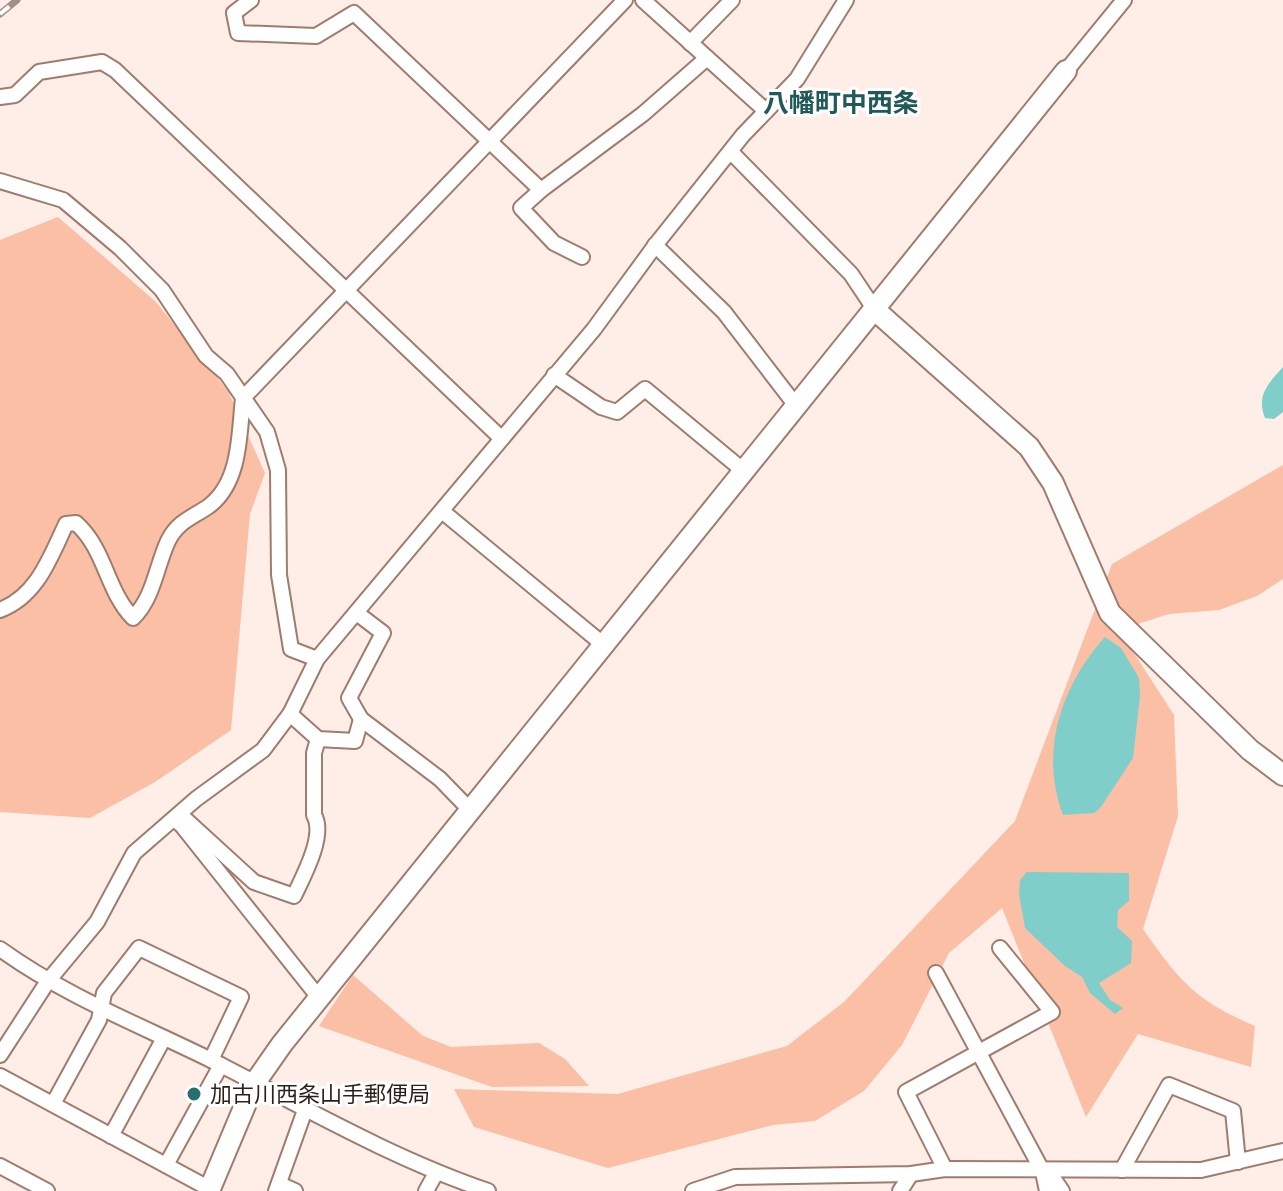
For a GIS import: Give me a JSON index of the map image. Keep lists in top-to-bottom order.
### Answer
{
  "districts": ["八幡町中西条"],
  "places": ["加古川西条山手郵便局"]
}
